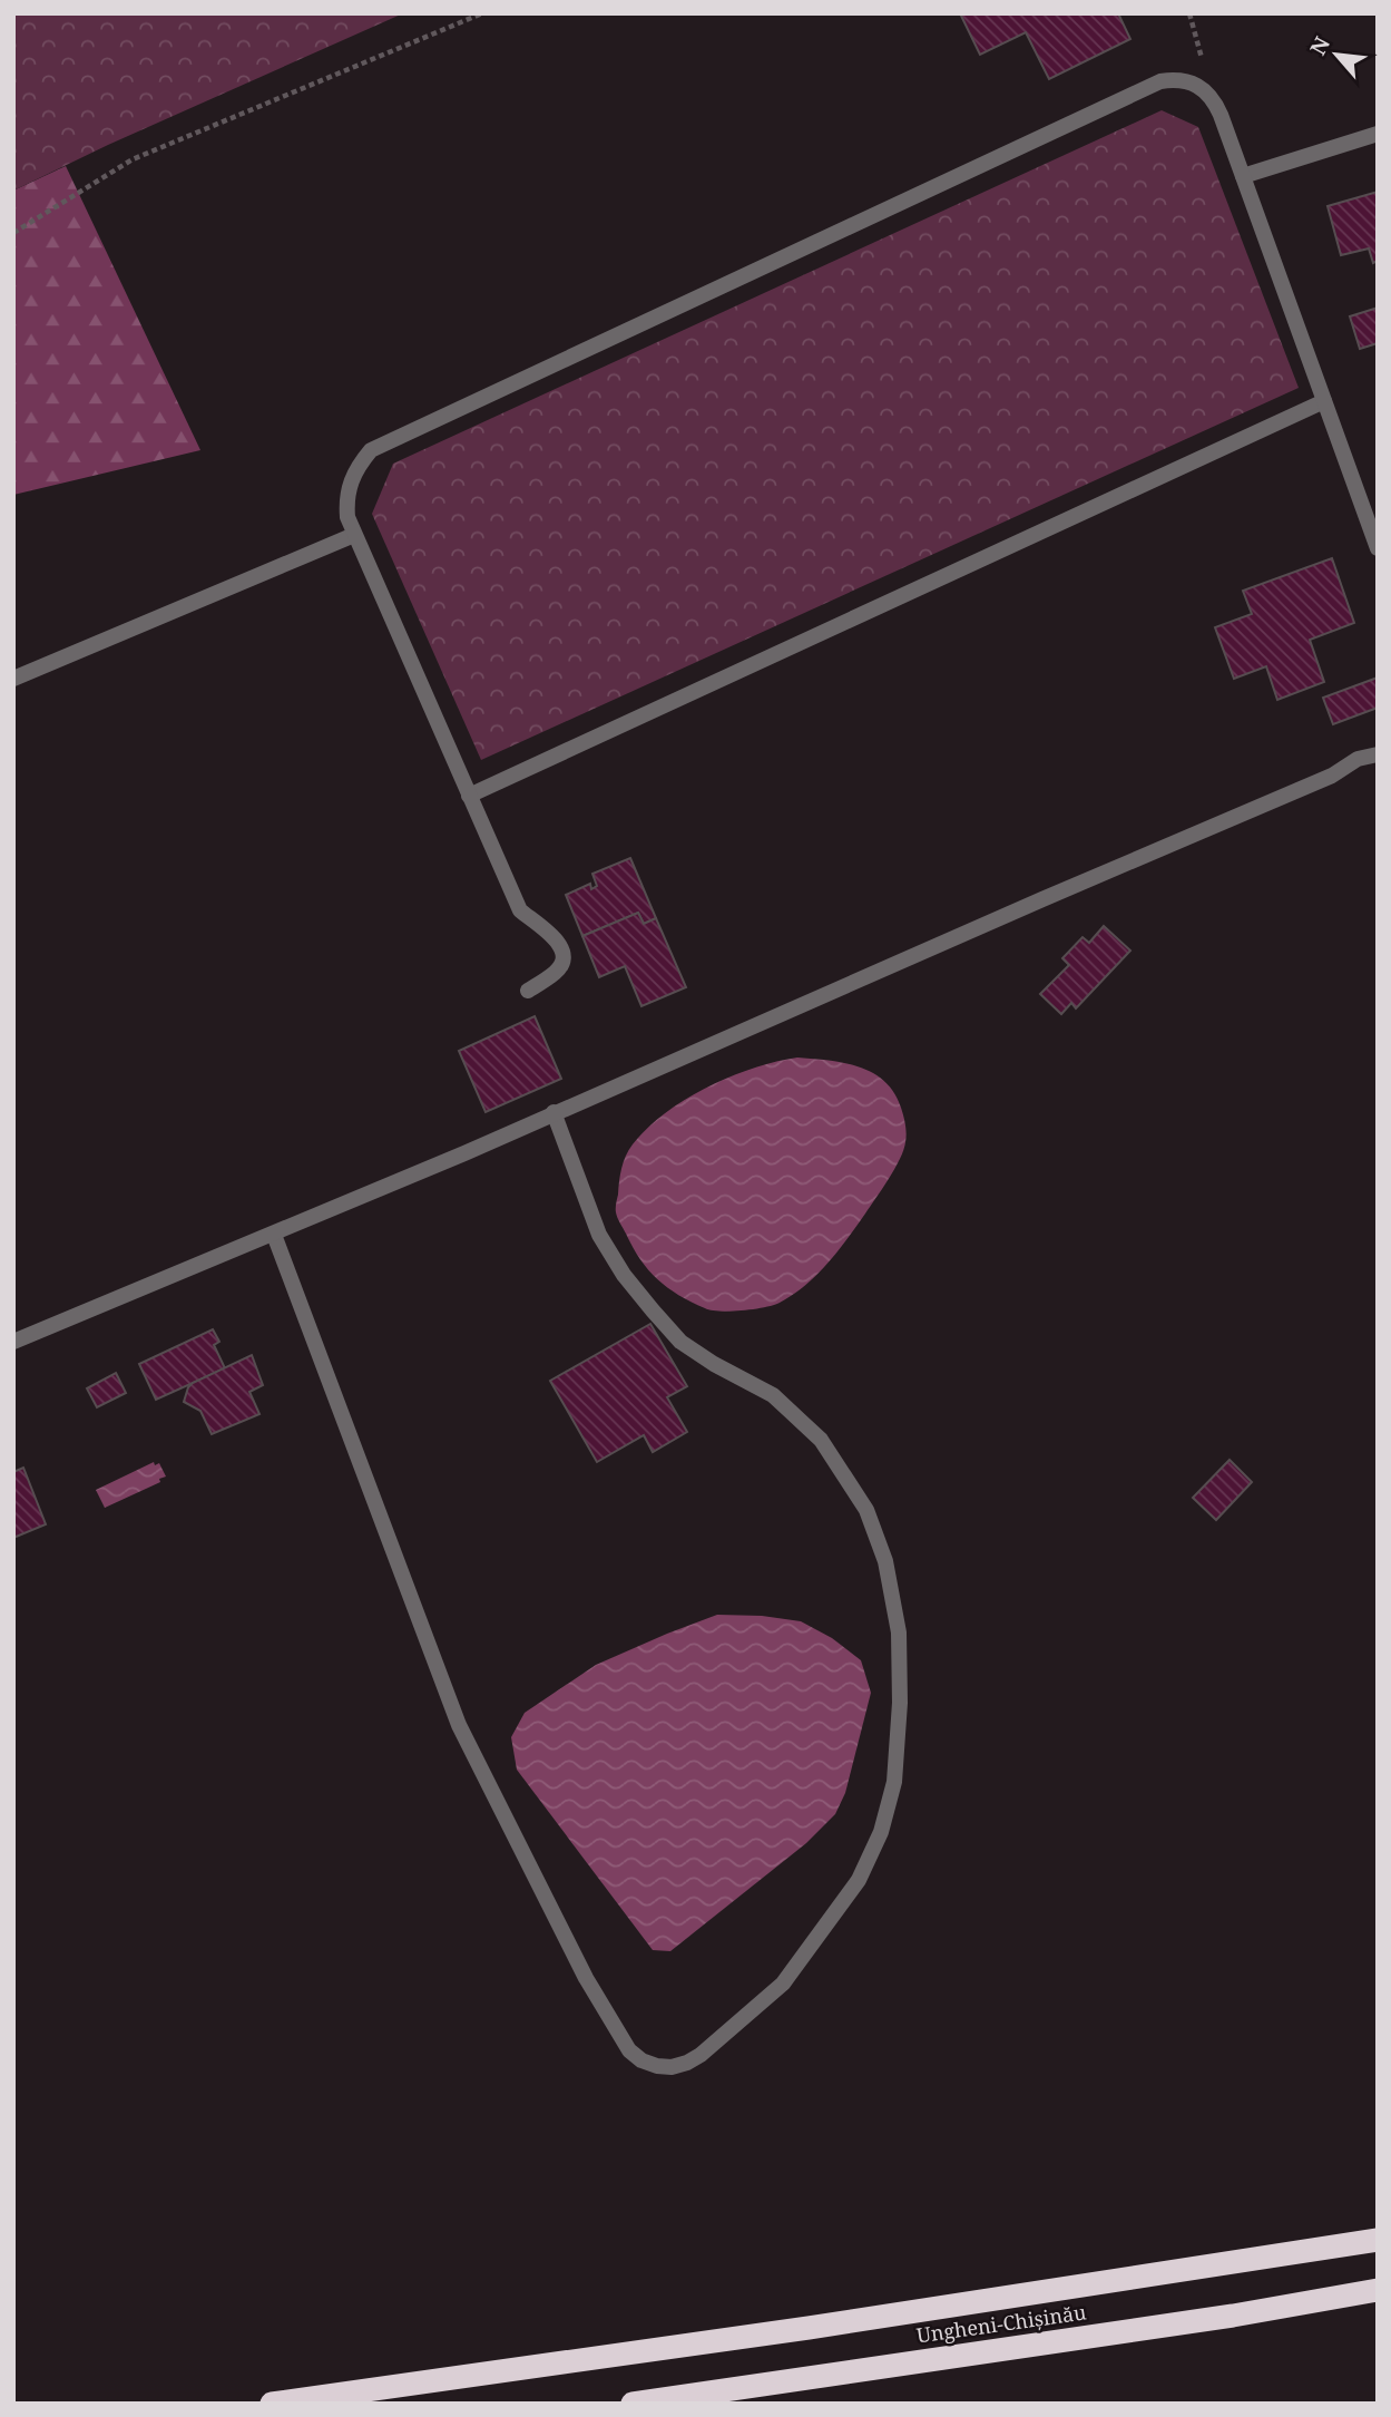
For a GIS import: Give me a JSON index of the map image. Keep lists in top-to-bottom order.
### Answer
{
  "streets": {
    "highway": ["Ungheni-Chișinău"]
  },
  "north": "top left"
}
